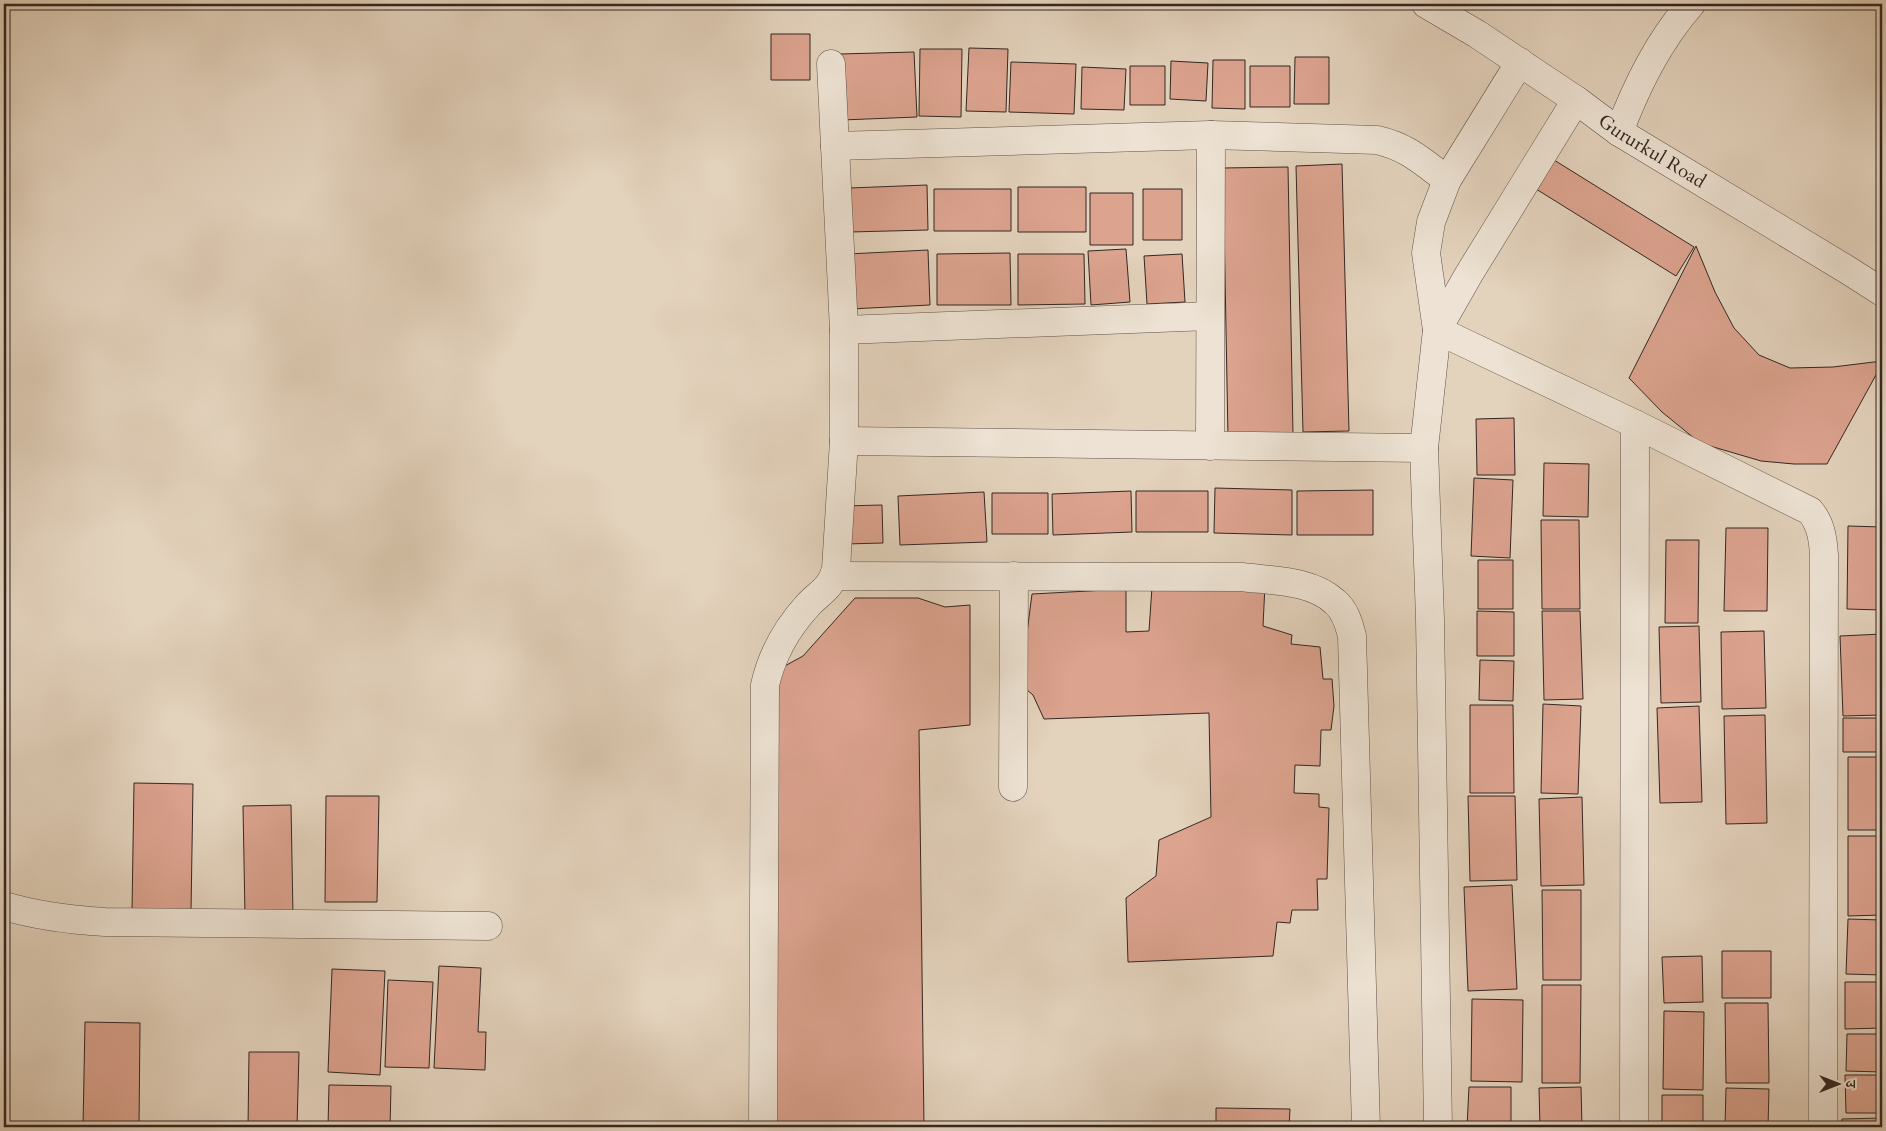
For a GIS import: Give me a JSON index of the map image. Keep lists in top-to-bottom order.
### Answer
{
  "streets": {
    "street": ["Gururkul Road"]
  },
  "north": "right"
}
